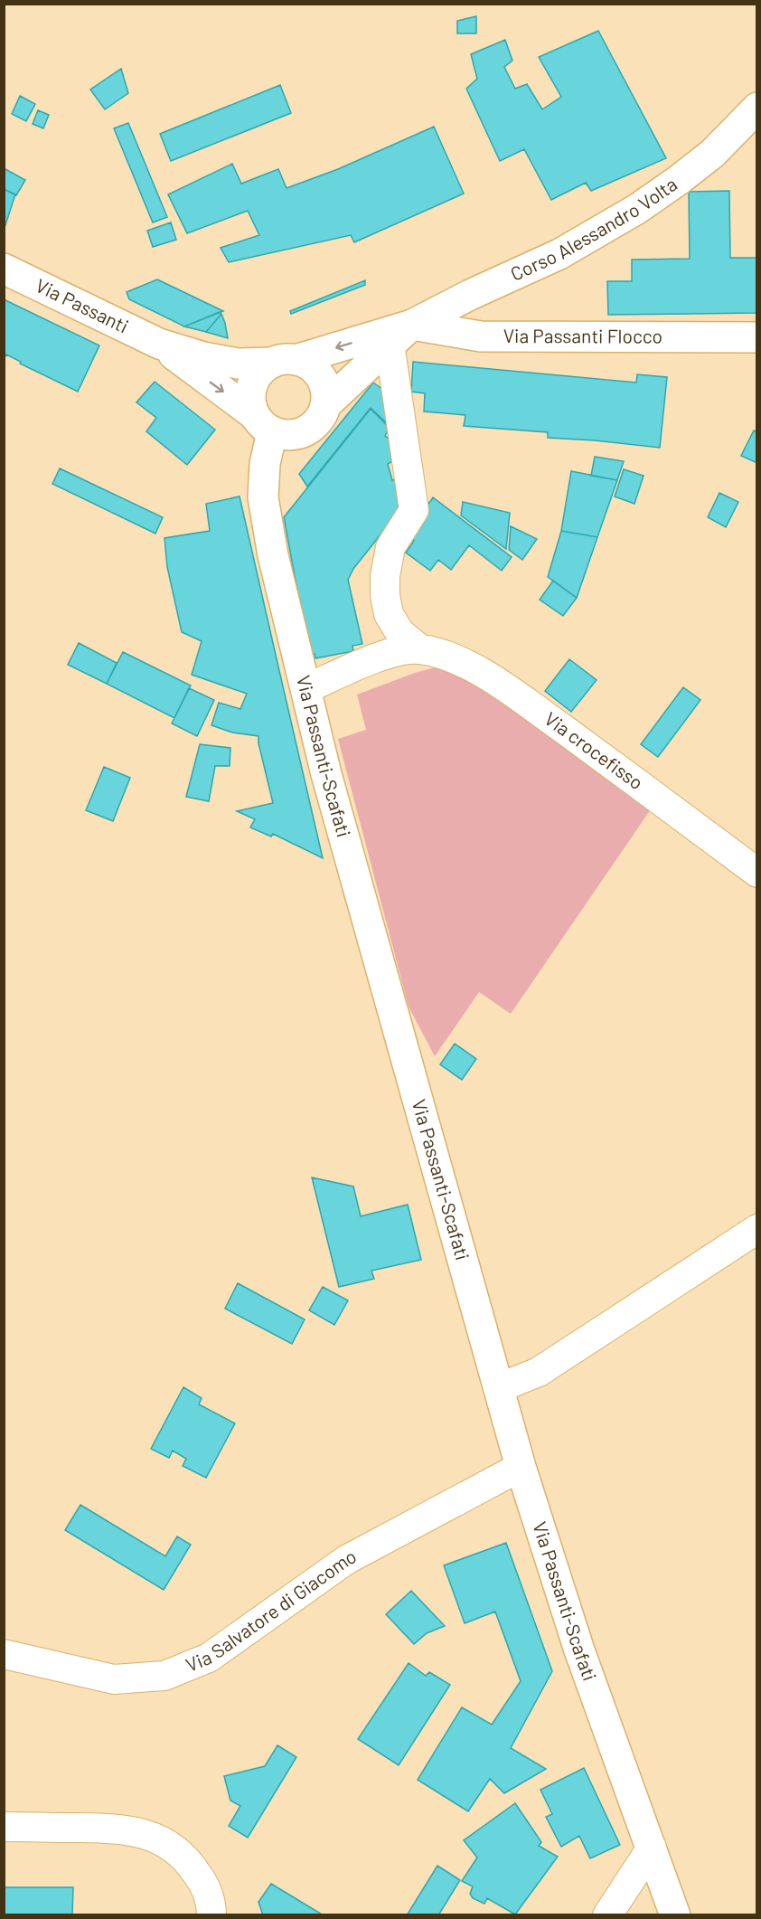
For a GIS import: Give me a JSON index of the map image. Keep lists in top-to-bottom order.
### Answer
{
  "streets": {
    "main road": [
      "Corso Alessandro Volta",
      "Via Passanti",
      "Via Passanti Flocco",
      "Via Passanti-Scafati"
    ],
    "street": ["Via crocefisso", "Via Salvatore di Giacomo"]
  },
  "crossings": [
    ["Corso Alessandro Volta", "Via Passanti Flocco"],
    ["Via Passanti", "Via Passanti-Scafati"],
    ["Via crocefisso", "Via Passanti-Scafati"],
    ["Via Passanti-Scafati", "Via Salvatore di Giacomo"]
  ]
}
